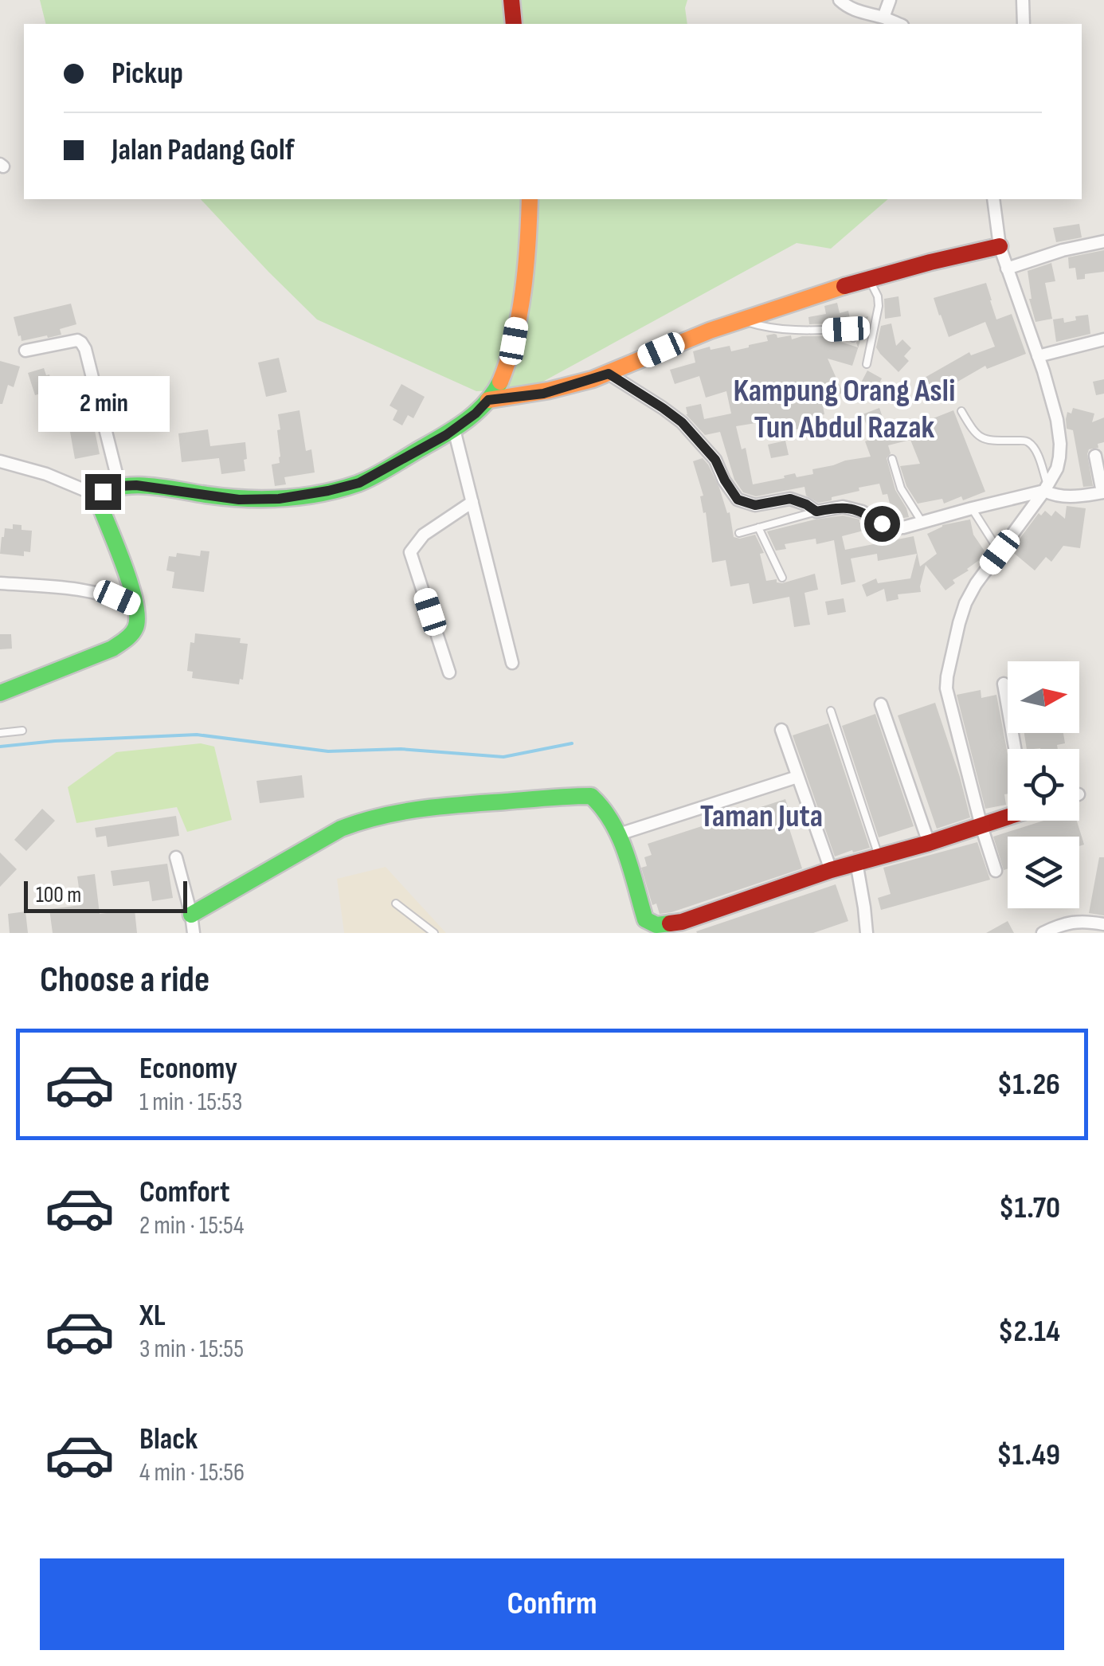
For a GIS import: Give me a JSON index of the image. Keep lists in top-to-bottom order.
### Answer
{
  "districts": ["Kampung Orang Asli Tun Abdul Razak", "Taman Juta"],
  "scale_bar": "100 m",
  "north": "right",
  "page": {
    "banner": ["Pickup", "Jalan Padang Golf"],
    "bubble": "2 min",
    "scale": "100 m",
    "heading": "Choose a ride",
    "list": [
      {
        "name": "Economy",
        "note": "1 min · 15:53",
        "value": "$1.26"
      },
      {
        "name": "Comfort",
        "note": "2 min · 15:54",
        "value": "$1.70"
      },
      {
        "name": "XL",
        "note": "3 min · 15:55",
        "value": "$2.14"
      },
      {
        "name": "Black",
        "note": "4 min · 15:56",
        "value": "$1.49"
      }
    ],
    "buttons": "Confirm"
  }
}
